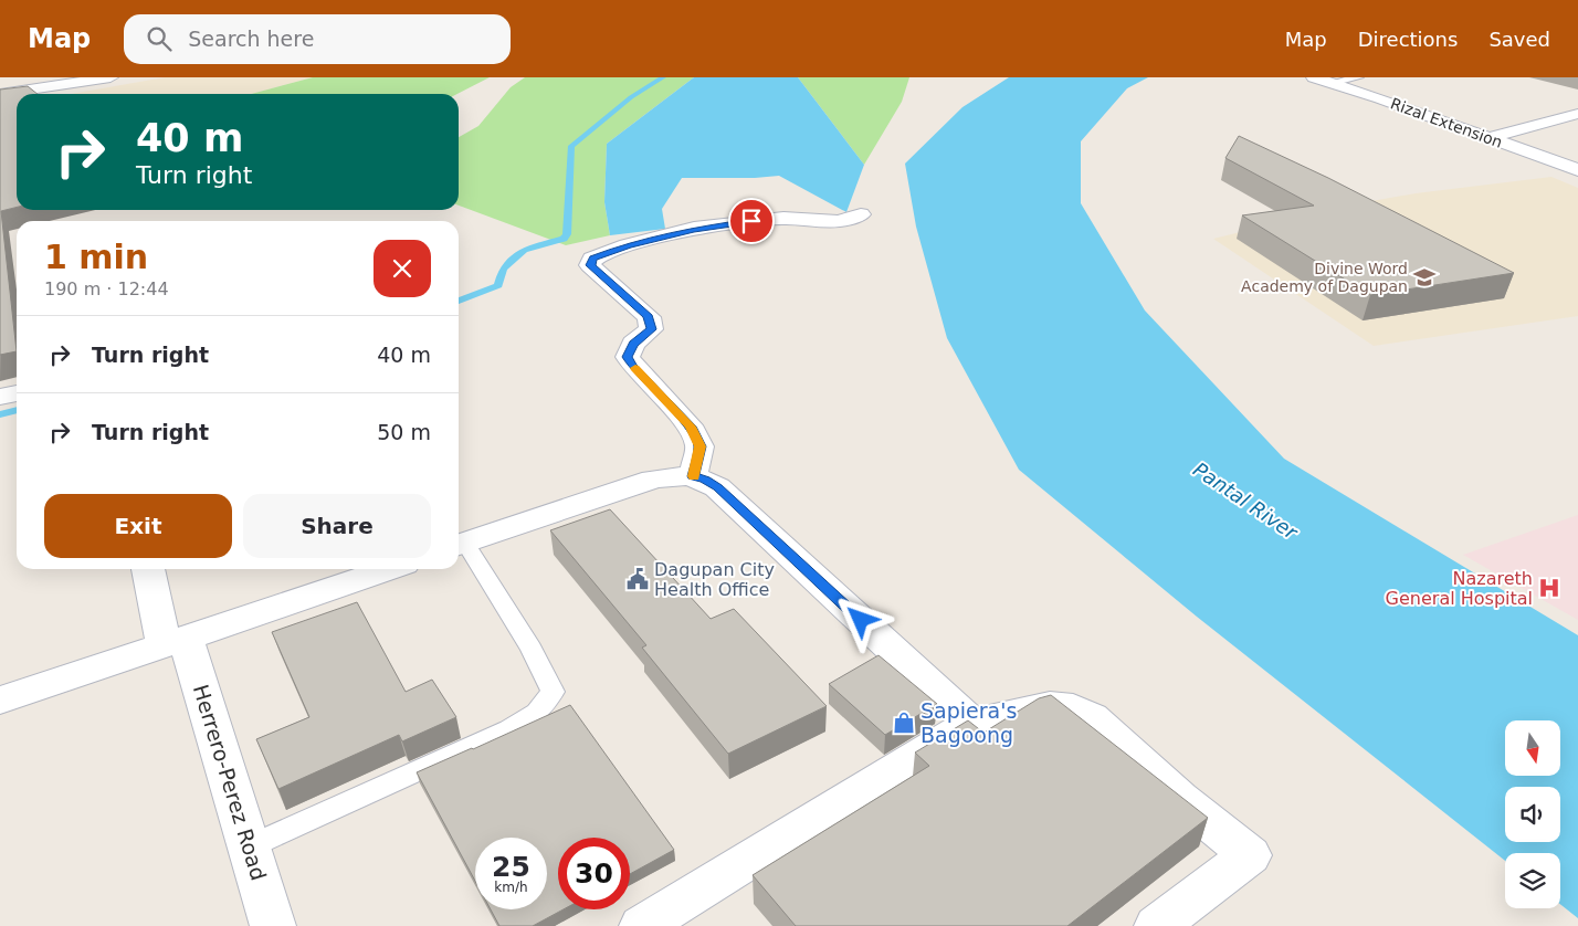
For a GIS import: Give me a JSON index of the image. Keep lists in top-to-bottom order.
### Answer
{
  "streets": {
    "street": ["Rizal Extension", "Herrero-Perez Road"]
  },
  "water": ["Pantal River"],
  "places": {
    "school or university": ["Divine Word Academy of Dagupan"],
    "public building": ["Dagupan City Health Office"],
    "hospital": ["Nazareth General Hospital"],
    "shop": ["Sapiera's Bagoong"]
  },
  "north": "bottom",
  "page": {
    "header": "Map",
    "search": "Search here",
    "nav": ["Map", "Directions", "Saved"],
    "turn": ["40 m", "Turn right"],
    "heading": ["1 min", "190 m · 12:44"],
    "list": [
      {
        "name": "Turn right",
        "value": "40 m"
      },
      {
        "name": "Turn right",
        "value": "50 m"
      }
    ],
    "buttons": ["Exit", "Share"],
    "speed": "25 km/h",
    "limit": "30"
  }
}
